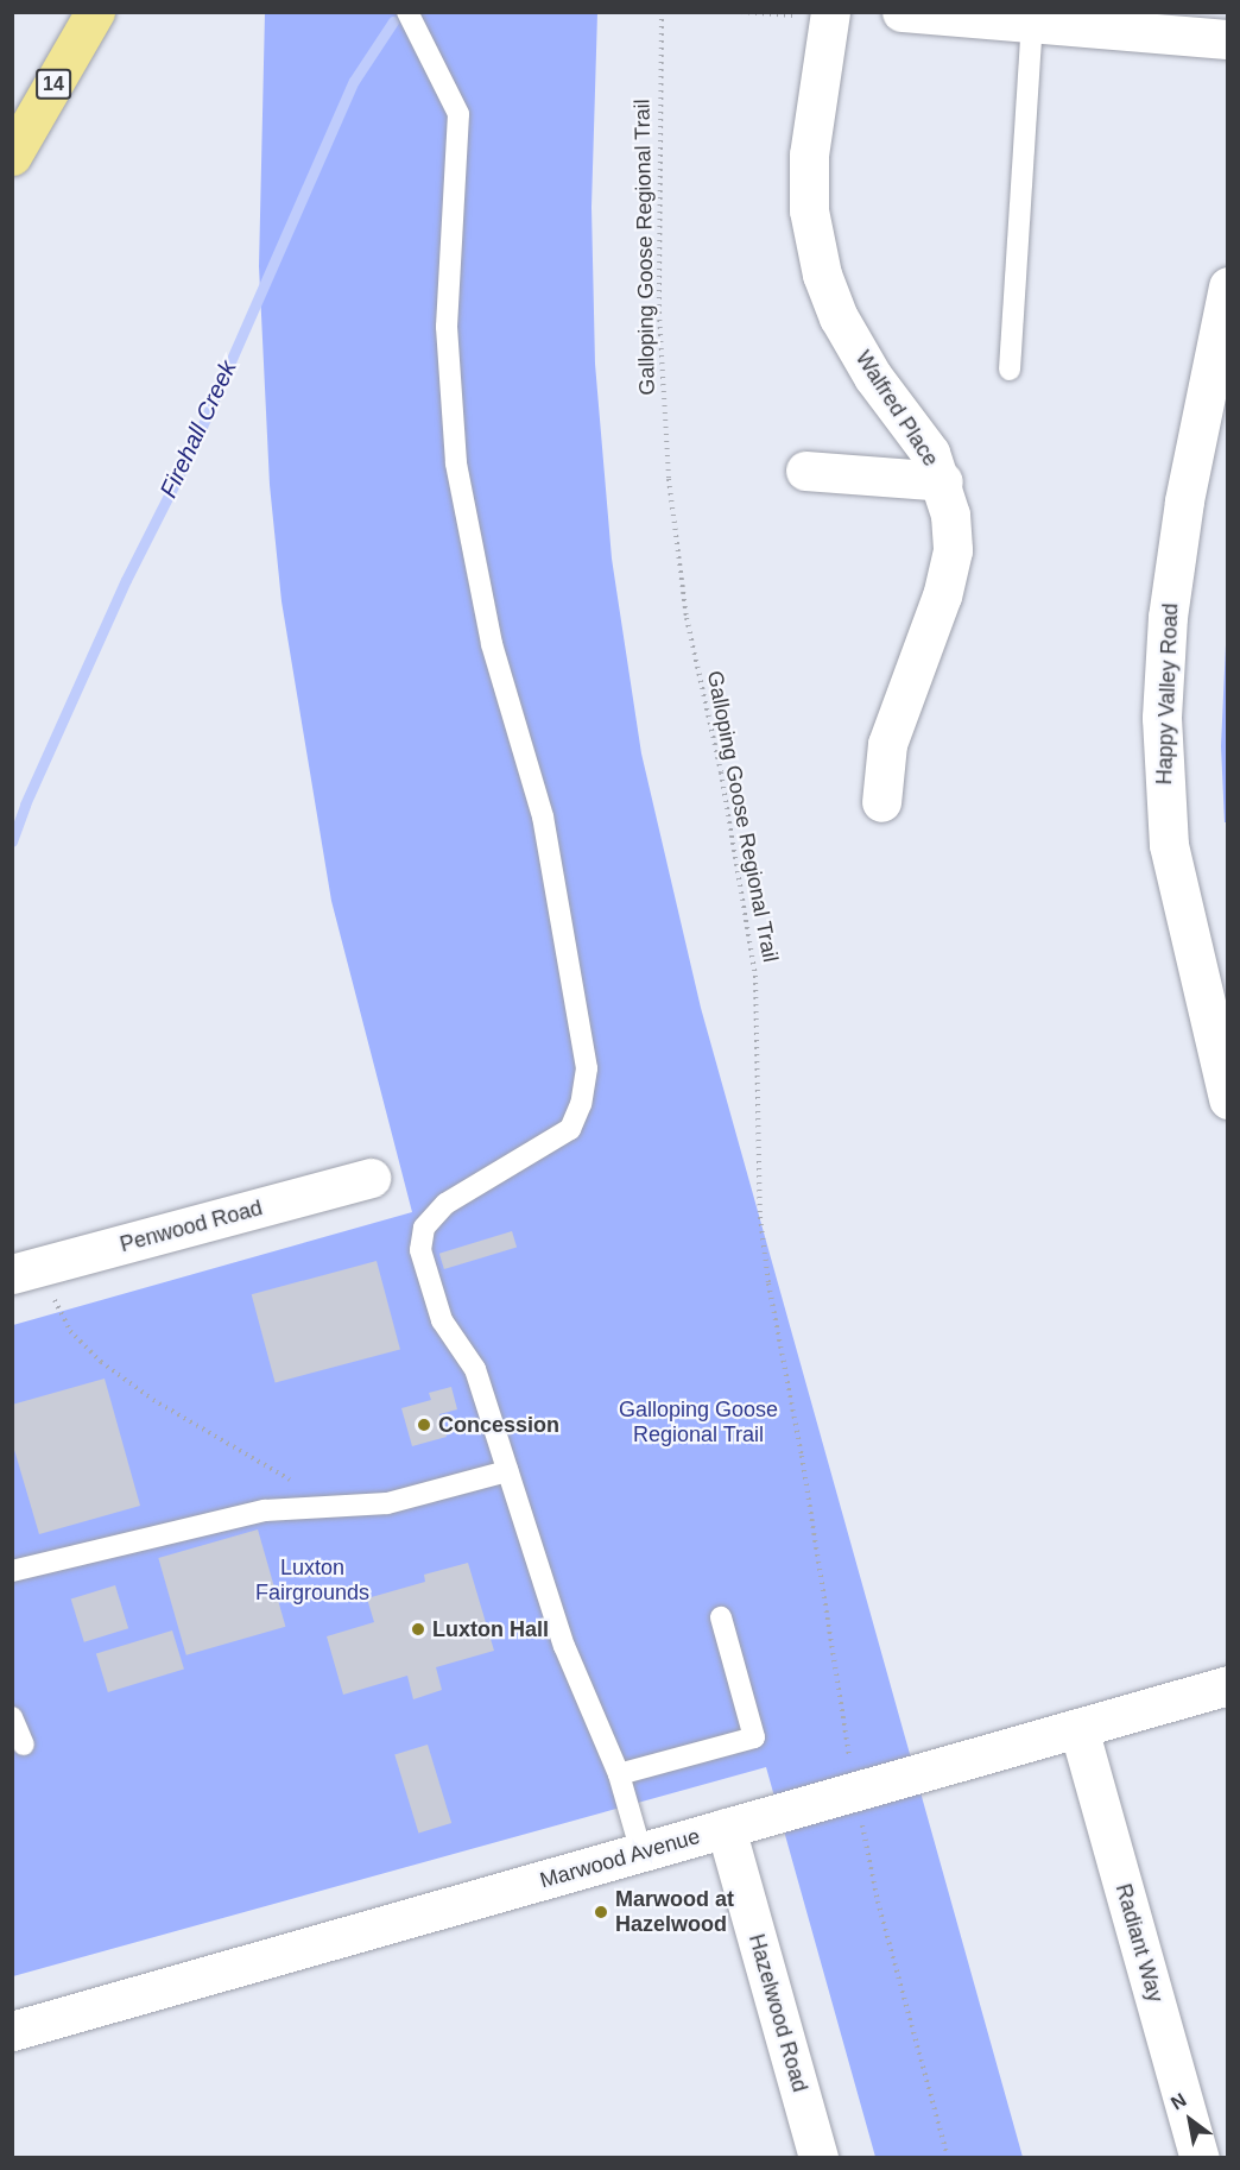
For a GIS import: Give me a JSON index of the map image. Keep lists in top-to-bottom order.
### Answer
{
  "streets": {
    "main road": ["14"],
    "street": [
      "Walfred Place",
      "Happy Valley Road",
      "Penwood Road",
      "Marwood Avenue",
      "Radiant Way",
      "Hazelwood Road"
    ],
    "path": ["Galloping Goose Regional Trail"]
  },
  "crossings": [
    ["Galloping Goose Regional Trail", "Marwood Avenue"],
    ["Marwood Avenue", "Radiant Way"],
    ["Marwood Avenue", "Hazelwood Road"]
  ],
  "water": ["Firehall Creek"],
  "parks": ["Galloping Goose Regional Trail", "Luxton Fairgrounds"],
  "places": ["Concession", "Luxton Hall", "Marwood at Hazelwood"],
  "north": "top left"
}
